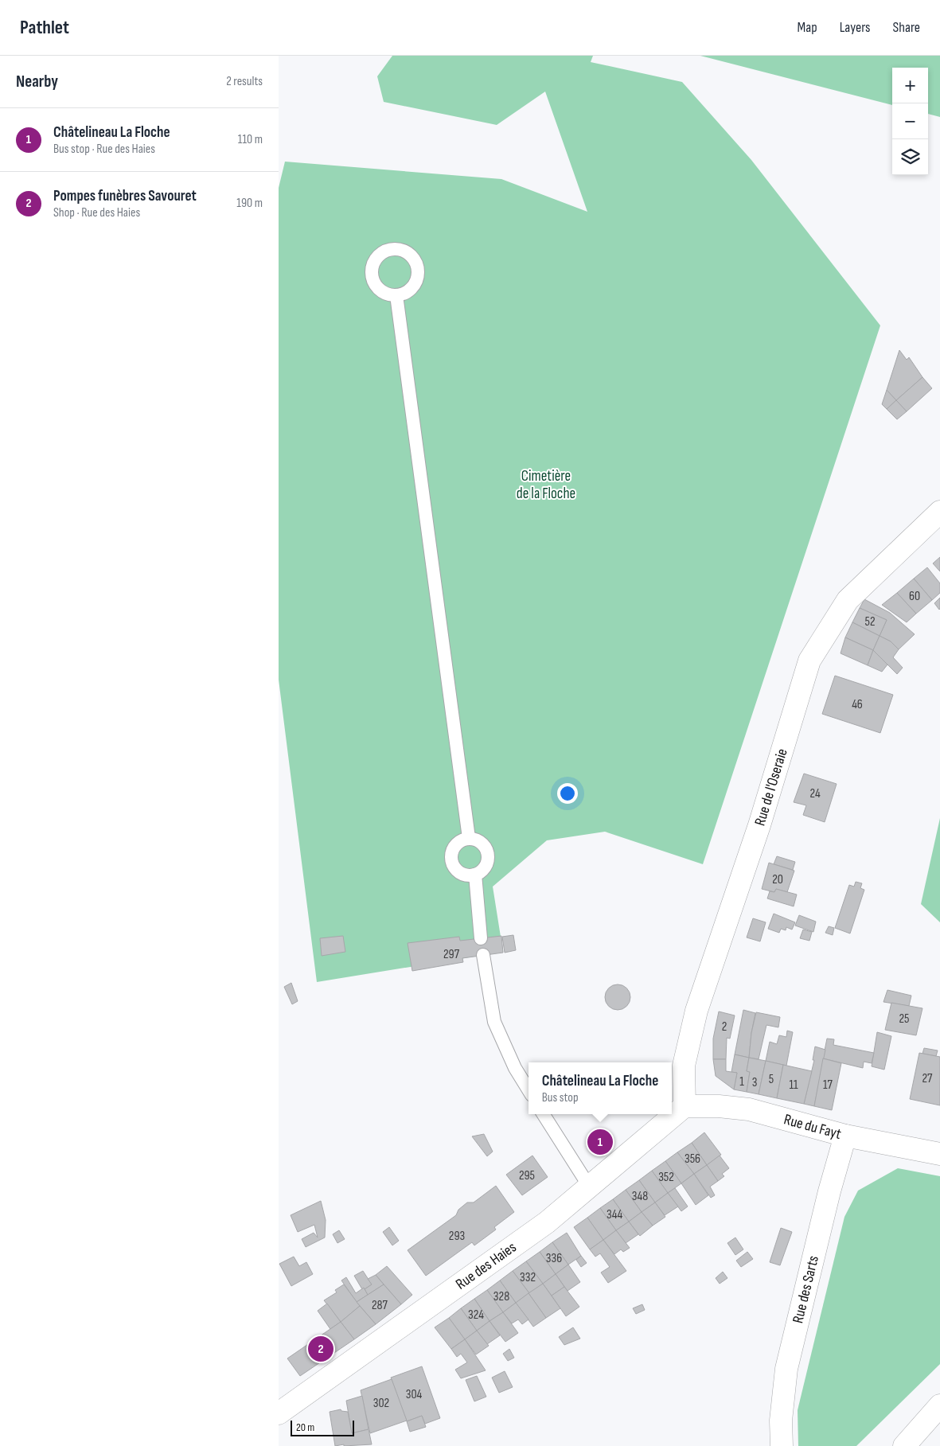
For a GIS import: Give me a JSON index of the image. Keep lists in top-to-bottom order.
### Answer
{
  "streets": {
    "main road": [
      "Rue de l'Oseraie",
      "Rue du Fayt",
      "Rue des Haies",
      "Rue des Sarts"
    ]
  },
  "crossings": [
    ["Rue de l'Oseraie", "Rue du Fayt"],
    ["Rue de l'Oseraie", "Rue des Haies"],
    ["Rue du Fayt", "Rue des Haies"],
    ["Rue du Fayt", "Rue des Sarts"]
  ],
  "parks": ["Cimetière de la Floche"],
  "house_numbers": [
    "60",
    "52",
    "46",
    "24",
    "20",
    "297",
    "25",
    "2",
    "27",
    "5",
    "1",
    "3",
    "11",
    "17",
    "356",
    "295",
    "352",
    "348",
    "344",
    "293",
    "336",
    "332",
    "328",
    "287",
    "324",
    "304",
    "302"
  ],
  "scale_bar": "20 m",
  "page": {
    "header": "Pathlet",
    "nav": ["Map", "Layers", "Share"],
    "heading": ["Nearby", "2 results"],
    "map_buttons": ["+", "−"],
    "list": [
      {
        "mark": "1",
        "name": "Châtelineau La Floche",
        "note": "Bus stop · Rue des Haies",
        "value": "110 m"
      },
      {
        "mark": "2",
        "name": "Pompes funèbres Savouret",
        "note": "Shop · Rue des Haies",
        "value": "190 m"
      }
    ],
    "popup": ["Châtelineau La Floche", "Bus stop"],
    "pins": ["1", "2"],
    "scale": "20 m"
  }
}
